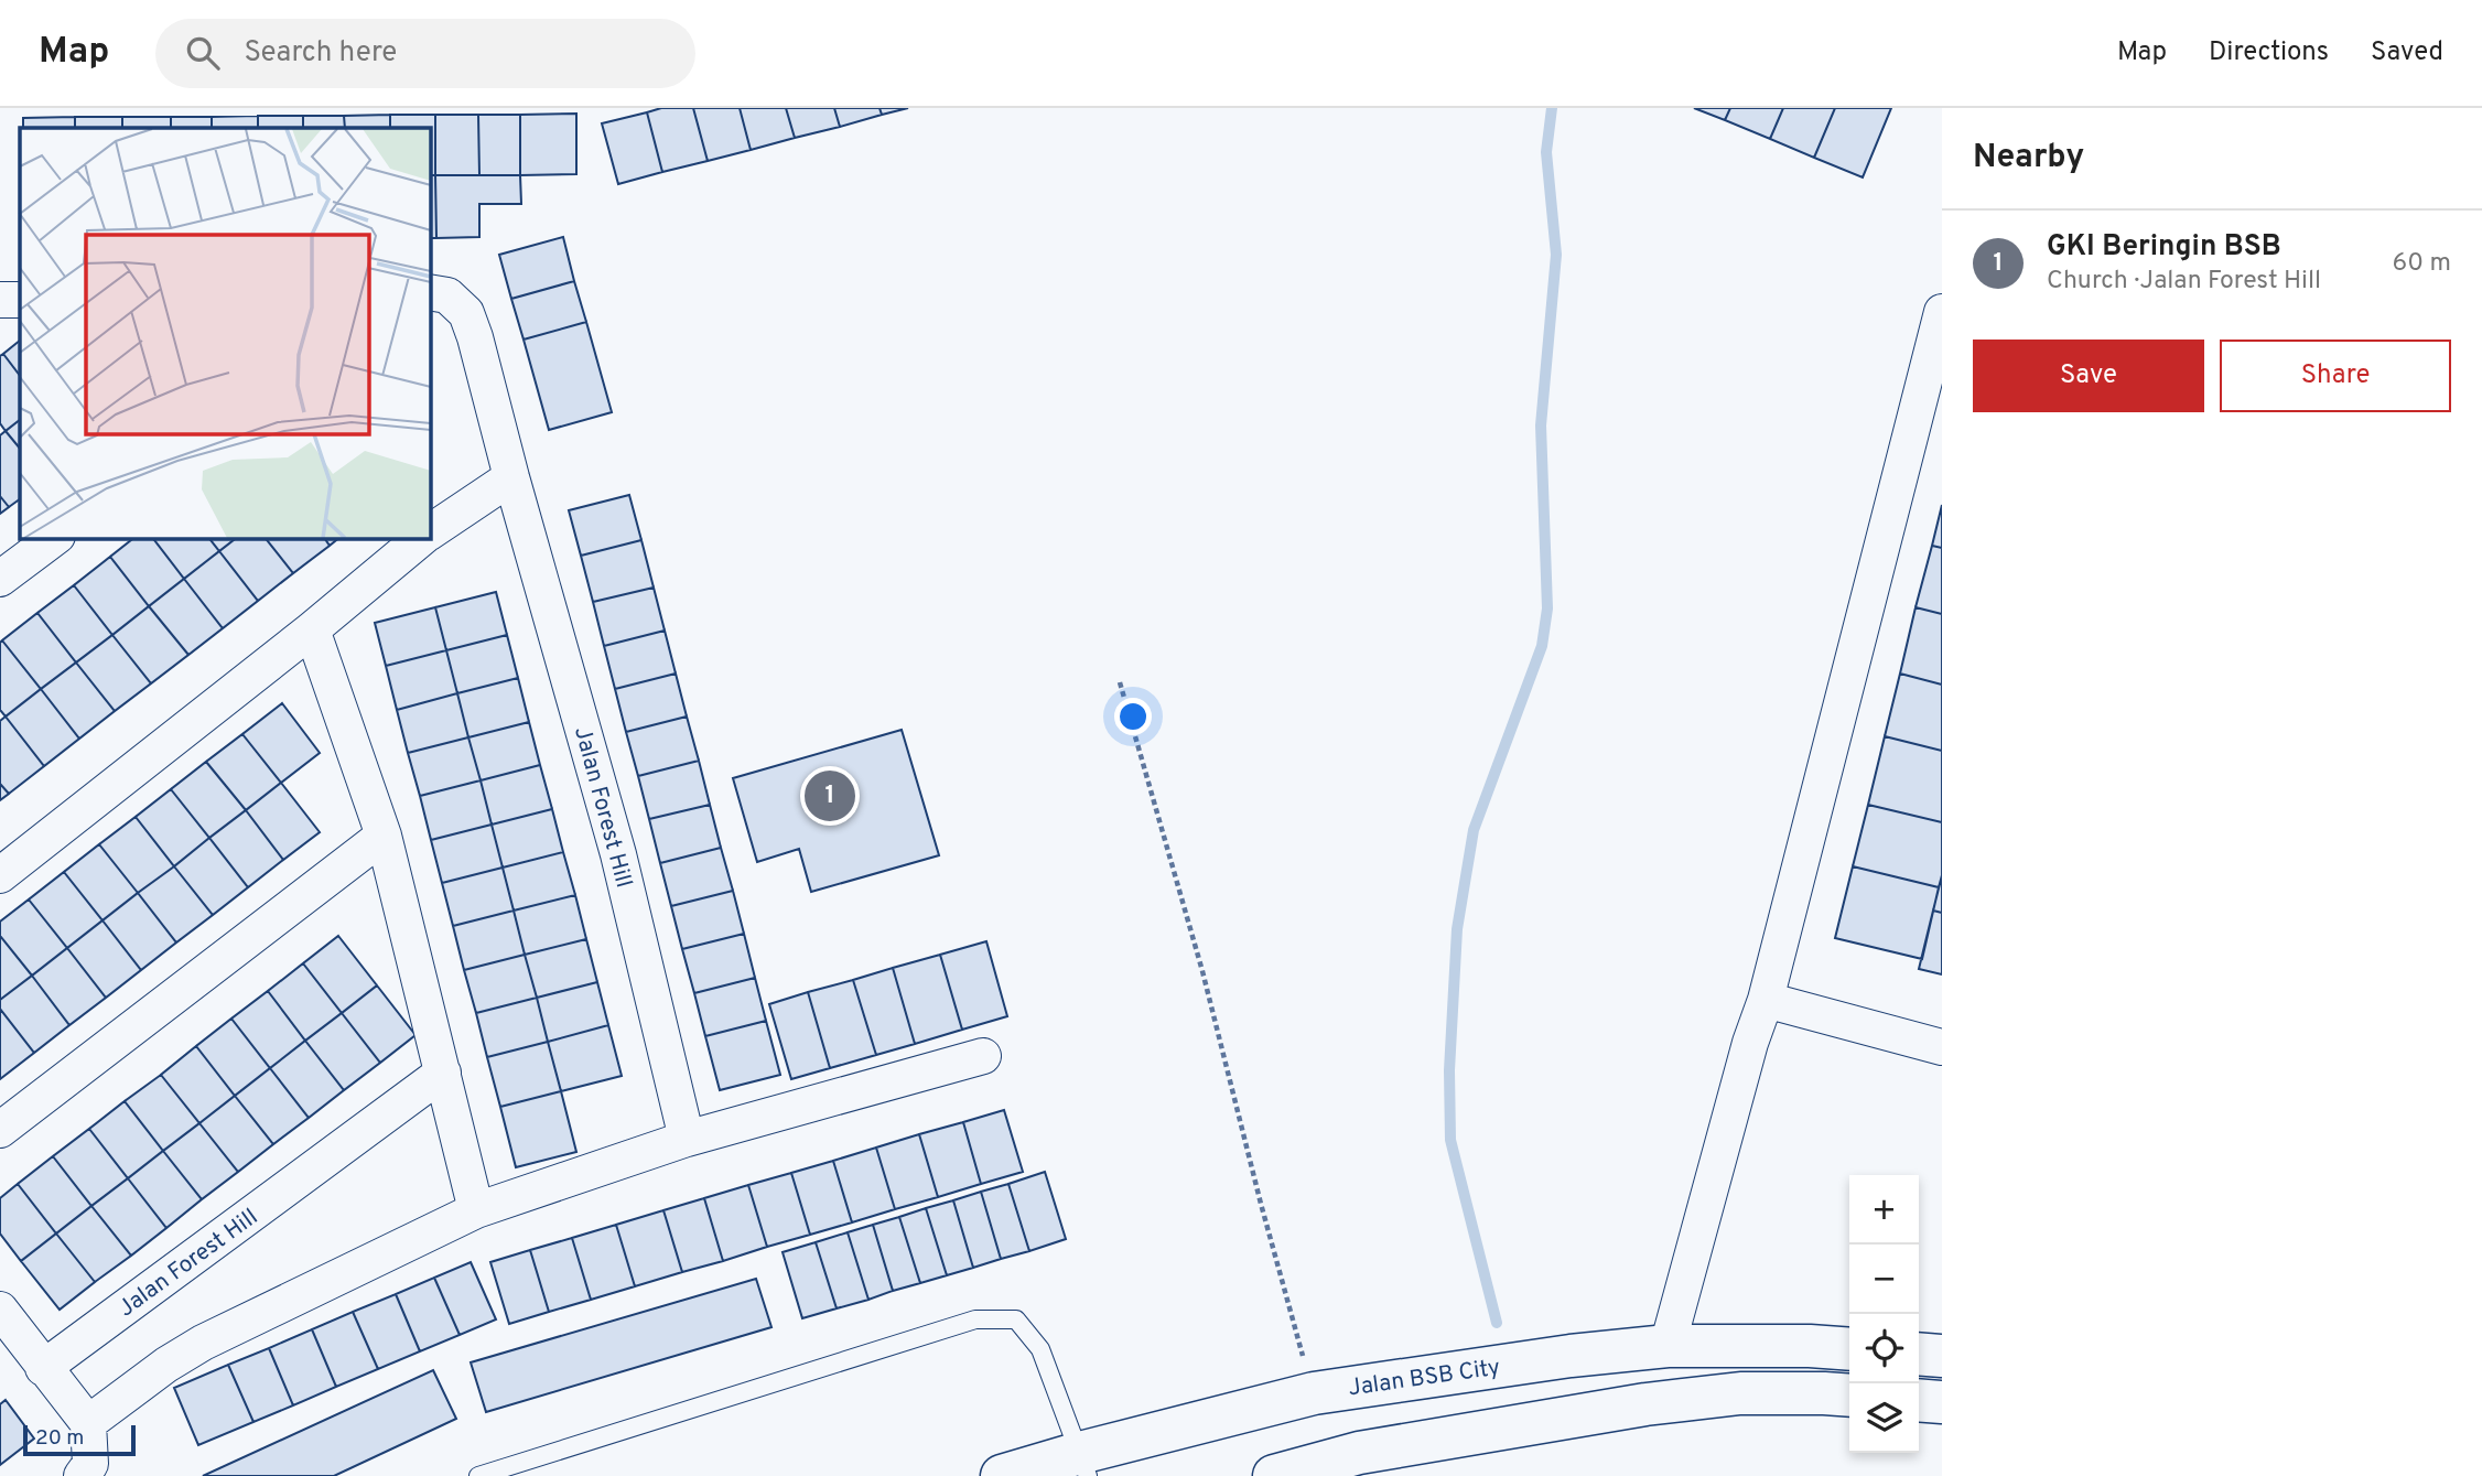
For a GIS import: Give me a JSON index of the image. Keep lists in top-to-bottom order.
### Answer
{
  "streets": {
    "street": ["Jalan Forest Hill", "Jalan BSB City"]
  },
  "scale_bar": "20 m",
  "page": {
    "header": "Map",
    "search": "Search here",
    "nav": ["Map", "Directions", "Saved"],
    "heading": "Nearby",
    "list": [
      {
        "mark": "1",
        "name": "GKI Beringin BSB",
        "note": "Church · Jalan Forest Hill",
        "value": "60 m"
      }
    ],
    "buttons": ["Save", "Share"],
    "pins": "1",
    "map_buttons": ["+", "−"],
    "scale": "20 m"
  }
}
